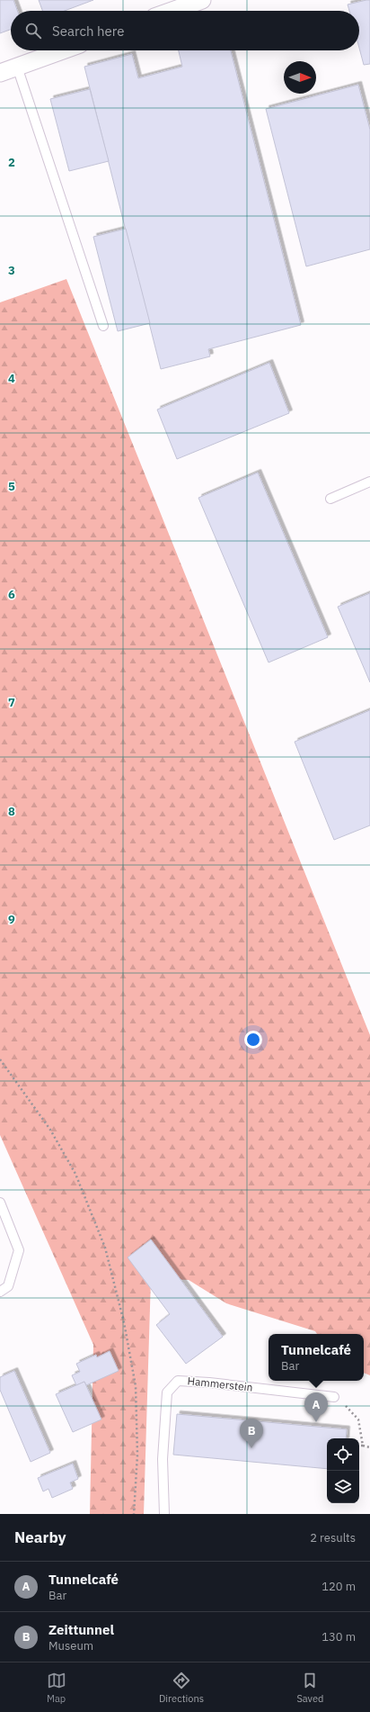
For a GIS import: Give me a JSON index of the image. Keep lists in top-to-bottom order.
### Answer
{
  "streets": {
    "lane": ["Hammerstein"]
  },
  "north": "right",
  "page": {
    "search": "Search here",
    "popup": ["Tunnelcafé", "Bar"],
    "pins": ["A", "B"],
    "heading": ["Nearby", "2 results"],
    "list": [
      {
        "mark": "A",
        "name": "Tunnelcafé",
        "note": "Bar",
        "value": "120 m"
      },
      {
        "mark": "B",
        "name": "Zeittunnel",
        "note": "Museum",
        "value": "130 m"
      }
    ],
    "nav": ["Map", "Directions", "Saved"]
  },
  "grid": {
    "rows": [
      "2",
      "3",
      "4",
      "5",
      "6",
      "7",
      "8",
      "9"
    ]
  }
}
